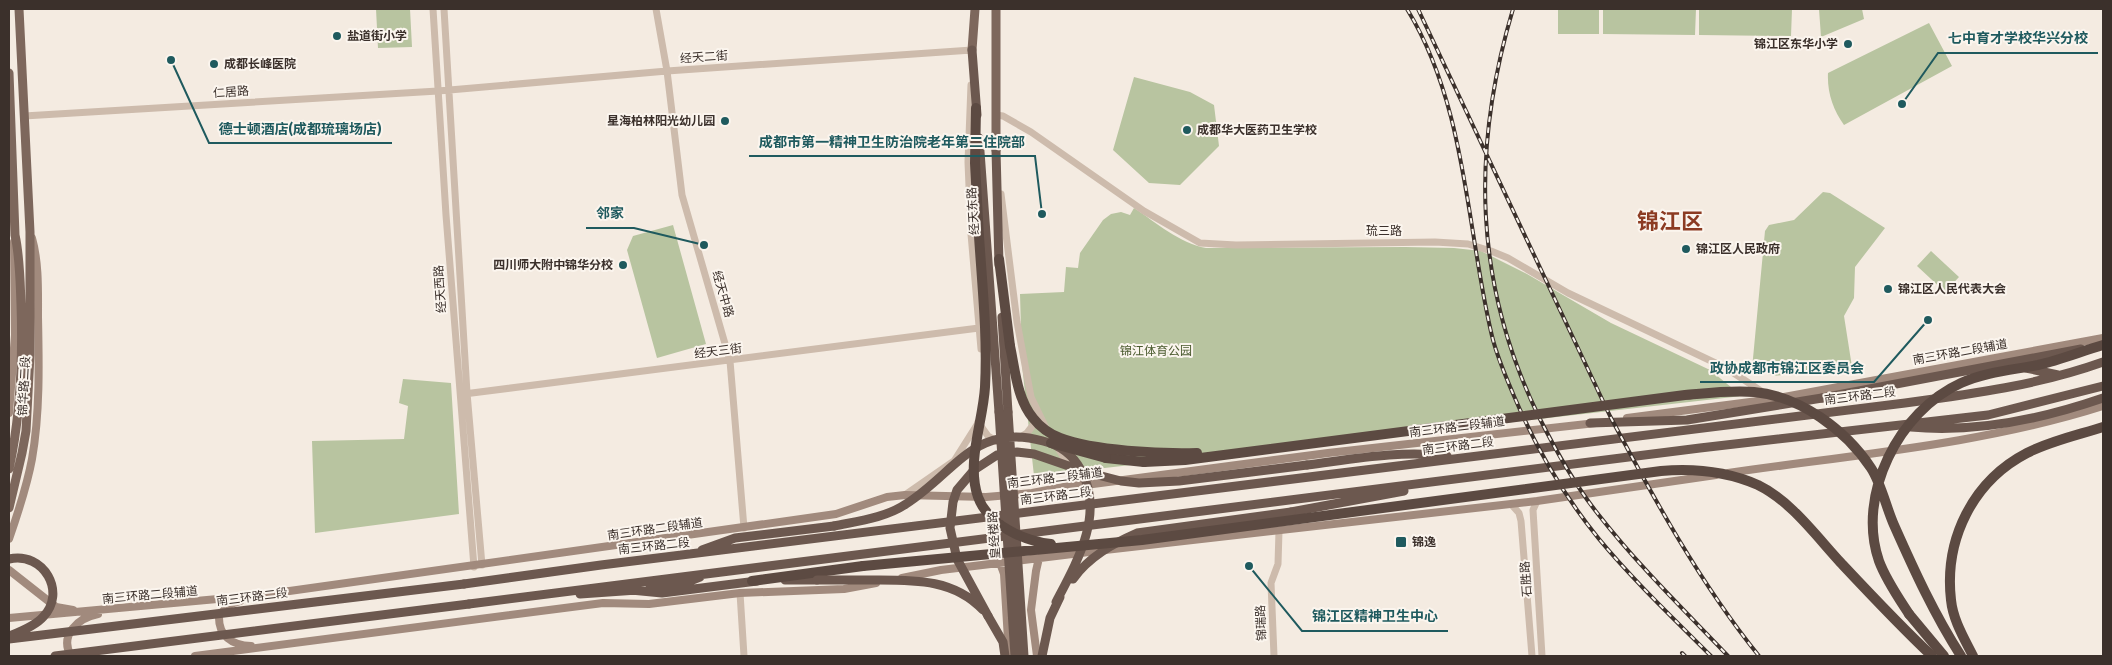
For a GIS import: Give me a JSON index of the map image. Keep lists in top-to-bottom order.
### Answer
{
  "streets": {
    "highway": ["经天东路", "南三环路二段", "皇经楼路"],
    "main road": ["南三环路二段辅道", "锦华路二段"],
    "street": [
      "经天二街",
      "仁居路",
      "琉三路",
      "经天西路",
      "经天中路",
      "经天三街",
      "石胜路",
      "锦瑞路"
    ]
  },
  "crossings": [
    ["经天二街", "仁居路"],
    ["经天二街", "经天东路"],
    ["经天二街", "经天西路"],
    ["经天二街", "经天中路"],
    ["仁居路", "经天西路"],
    ["仁居路", "锦华路二段"],
    ["经天东路", "琉三路"],
    ["经天东路", "皇经楼路"],
    ["琉三路", "南三环路二段辅道"],
    ["经天西路", "经天三街"],
    ["经天西路", "南三环路二段辅道"],
    ["经天中路", "经天三街"],
    ["经天中路", "南三环路二段辅道"]
  ],
  "districts": ["锦江区"],
  "parks": ["锦江体育公园"],
  "places": {
    "other": [
      "盐道街小学",
      "锦江区东华小学",
      "德士顿酒店(成都琉璃场店)",
      "成都长峰医院",
      "七中育才学校华兴分校",
      "星海柏林阳光幼儿园",
      "成都华大医药卫生学校",
      "成都市第一精神卫生防治院老年第二住院部",
      "邻家",
      "锦江区人民政府",
      "四川师大附中锦华分校",
      "锦江区人民代表大会",
      "政协成都市锦江区委员会",
      "锦江区精神卫生中心"
    ],
    "transit": ["锦逸"]
  }
}
